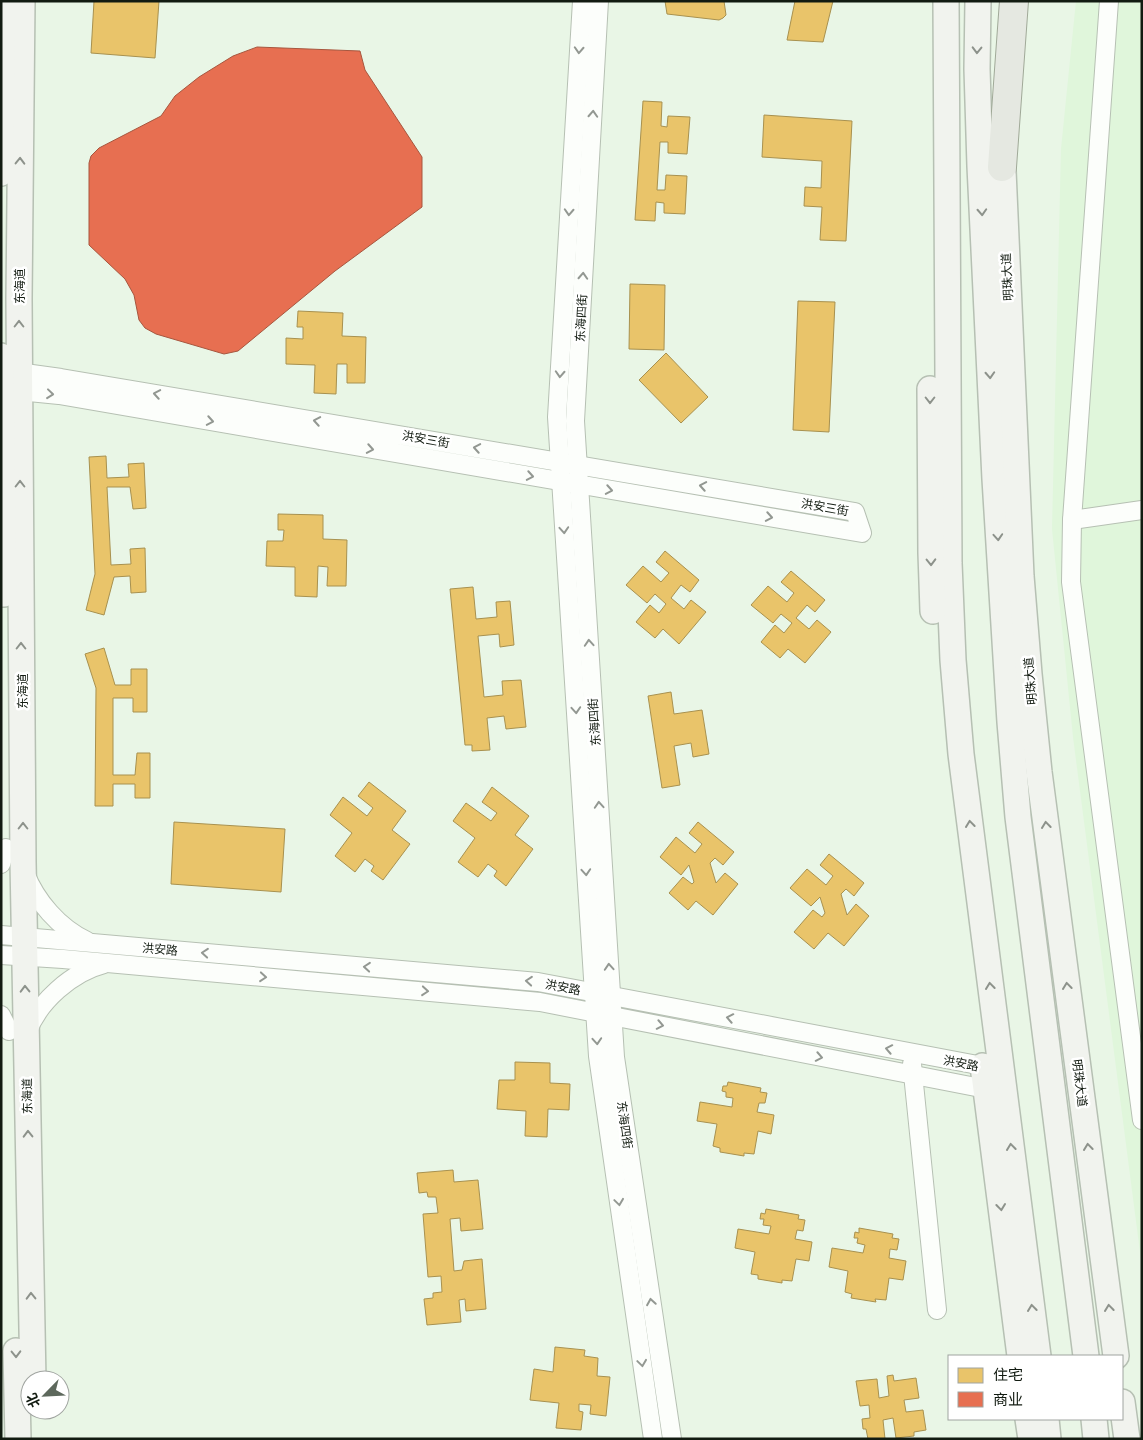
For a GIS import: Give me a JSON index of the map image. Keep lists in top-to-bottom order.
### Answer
{
  "streets": {
    "street": [
      "明珠大道",
      "东海道",
      "东海四街",
      "洪安三街",
      "洪安路"
    ]
  },
  "crossings": [
    ["东海道", "洪安三街"],
    ["东海道", "洪安路"],
    ["东海四街", "洪安三街"],
    ["东海四街", "洪安路"]
  ],
  "legend": ["住宅", "商业"],
  "north": "bottom left"
}
